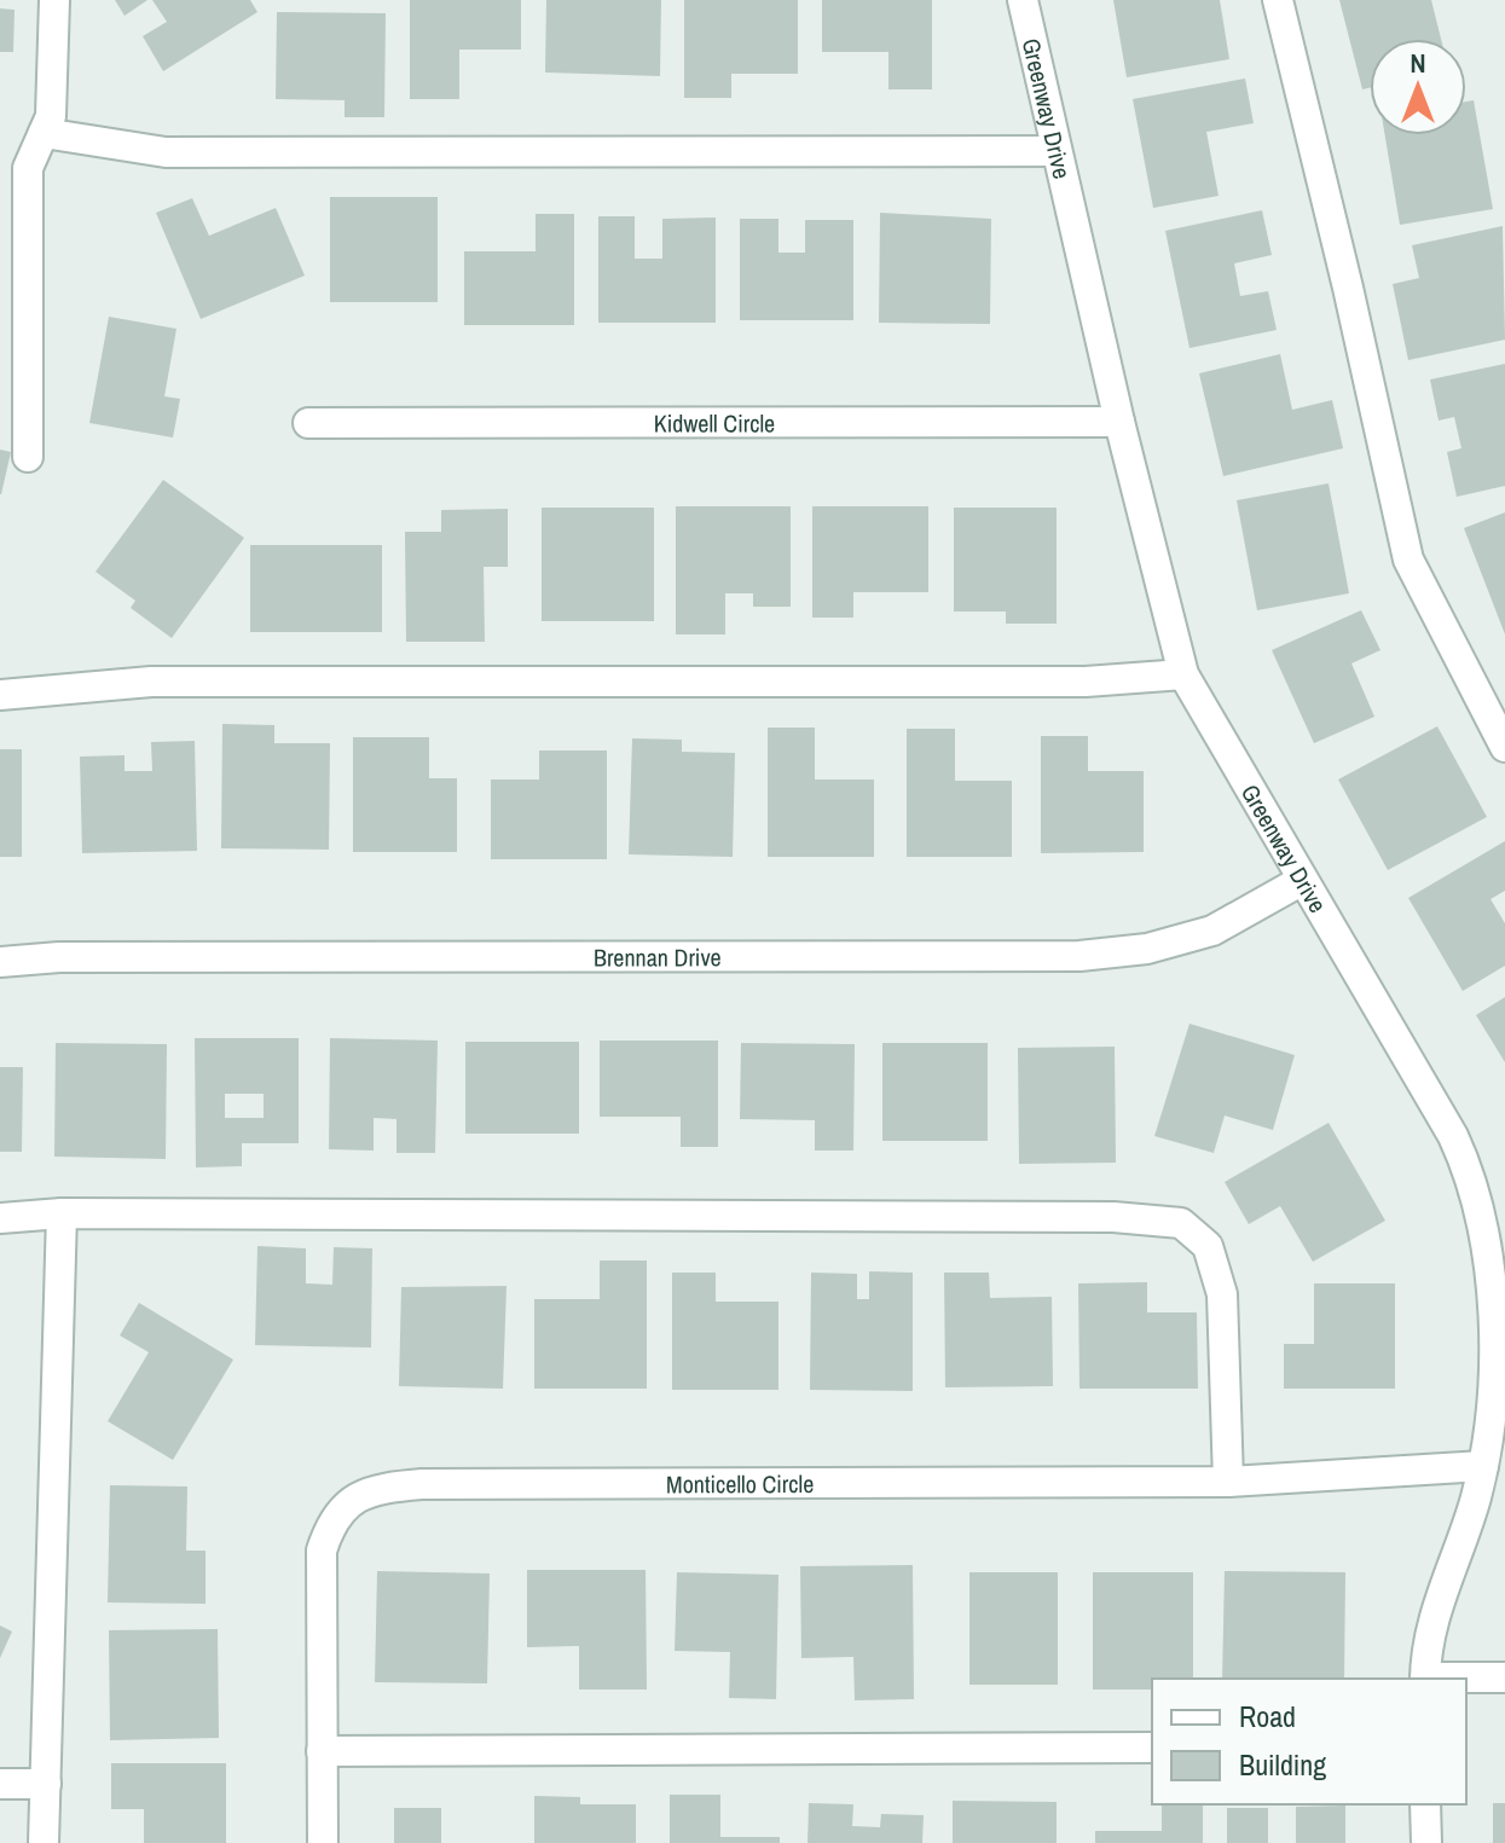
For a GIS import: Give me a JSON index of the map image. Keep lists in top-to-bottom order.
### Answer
{
  "streets": {
    "street": [
      "Greenway Drive",
      "Kidwell Circle",
      "Brennan Drive",
      "Monticello Circle"
    ]
  },
  "crossings": [
    ["Greenway Drive", "Kidwell Circle"],
    ["Greenway Drive", "Brennan Drive"],
    ["Greenway Drive", "Monticello Circle"]
  ],
  "legend": ["Road", "Building"],
  "north": "top"
}
